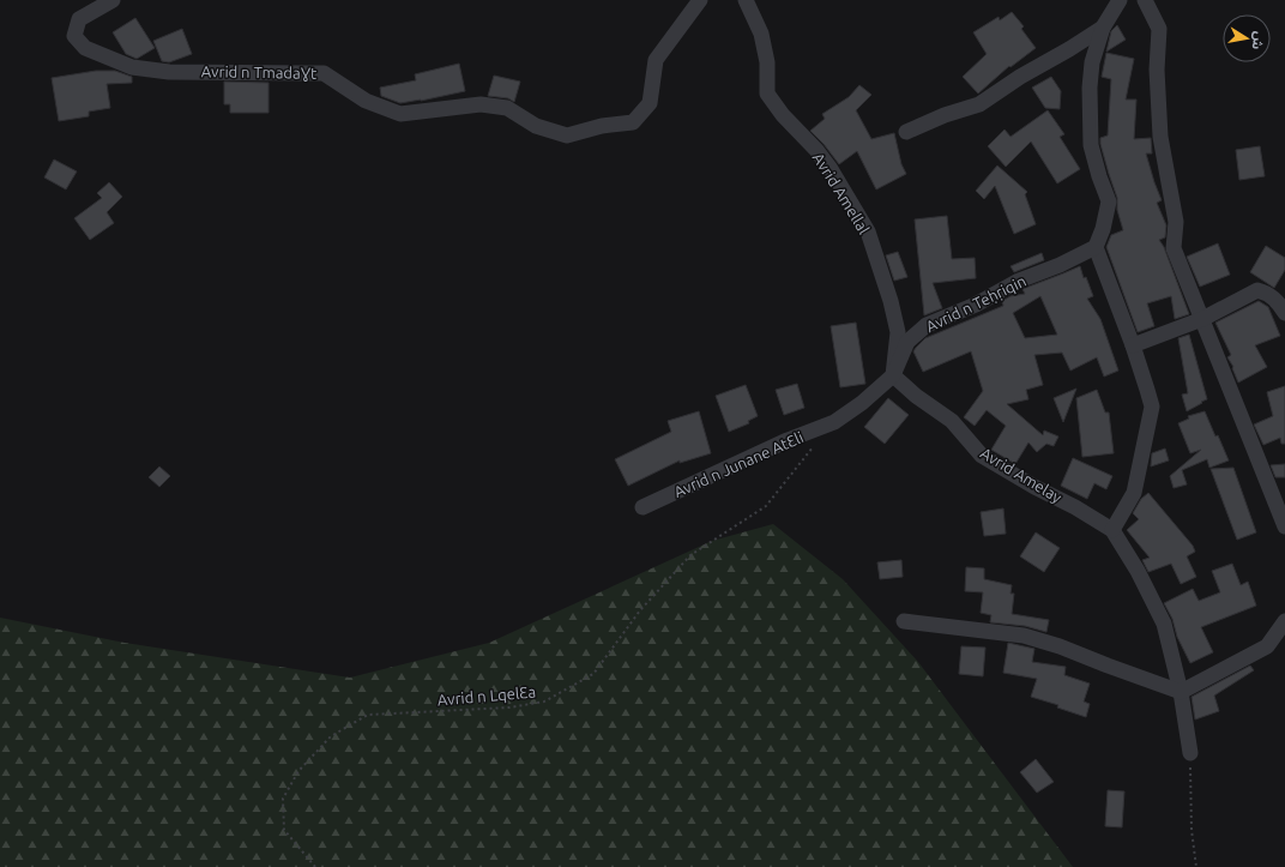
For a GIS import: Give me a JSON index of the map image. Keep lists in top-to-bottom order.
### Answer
{
  "streets": {
    "street": [
      "Avrid n Tmadaɣt",
      "Avrid Amellal",
      "Avrid n Teḥṛiqin",
      "Avrid n Junane Atɛli",
      "Avrid Amelay"
    ],
    "path": ["Avrid n Lqelɛa"]
  },
  "crossings": [
    ["Avrid Amellal", "Avrid n Teḥṛiqin"],
    ["Avrid Amellal", "Avrid Amelay"],
    ["Avrid n Teḥṛiqin", "Avrid n Junane Atɛli"],
    ["Avrid n Teḥṛiqin", "Avrid Amelay"]
  ],
  "north": "right"
}
